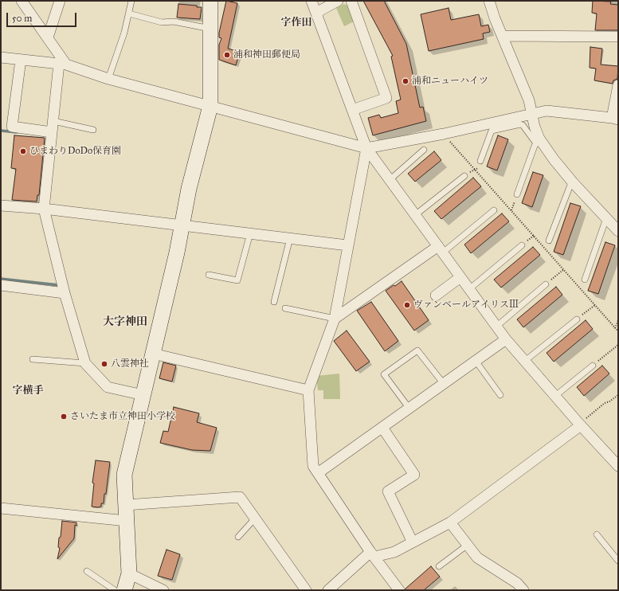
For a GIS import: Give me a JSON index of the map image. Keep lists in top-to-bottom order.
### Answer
{
  "districts": ["字作田", "大字神田", "字横手"],
  "places": [
    "浦和神田郵便局",
    "浦和ニューハイツ",
    "ひまわりDoDo保育園",
    "ヴァンベールアイリスⅢ",
    "八雲神社",
    "さいたま市立神田小学校"
  ],
  "scale_bar": "50 m"
}
